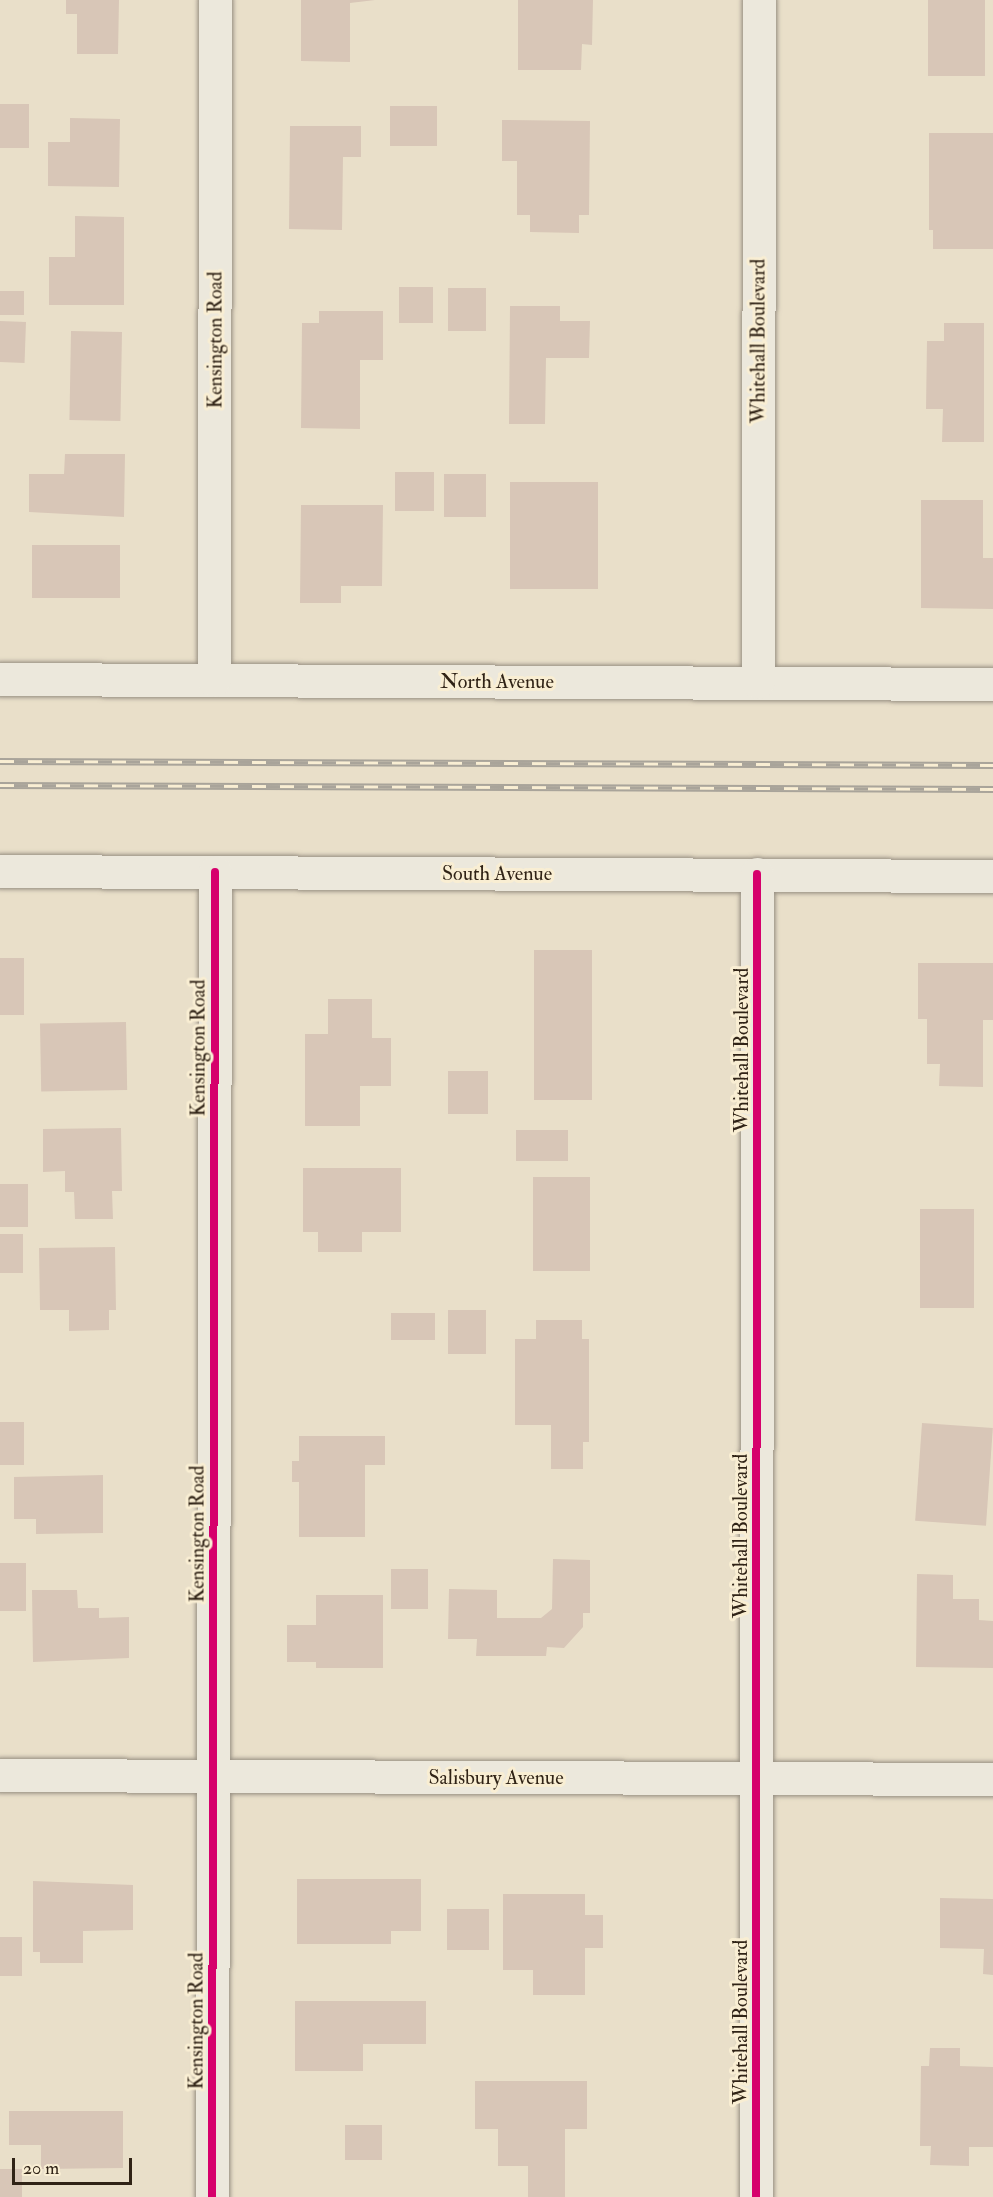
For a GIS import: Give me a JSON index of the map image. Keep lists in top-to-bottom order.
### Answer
{
  "streets": {
    "street": [
      "Kensington Road",
      "Whitehall Boulevard",
      "North Avenue",
      "South Avenue",
      "Salisbury Avenue"
    ]
  },
  "crossings": [
    ["Kensington Road", "North Avenue"],
    ["Kensington Road", "South Avenue"],
    ["Kensington Road", "Salisbury Avenue"],
    ["Whitehall Boulevard", "North Avenue"],
    ["Whitehall Boulevard", "South Avenue"],
    ["Whitehall Boulevard", "Salisbury Avenue"]
  ],
  "scale_bar": "20 m"
}
